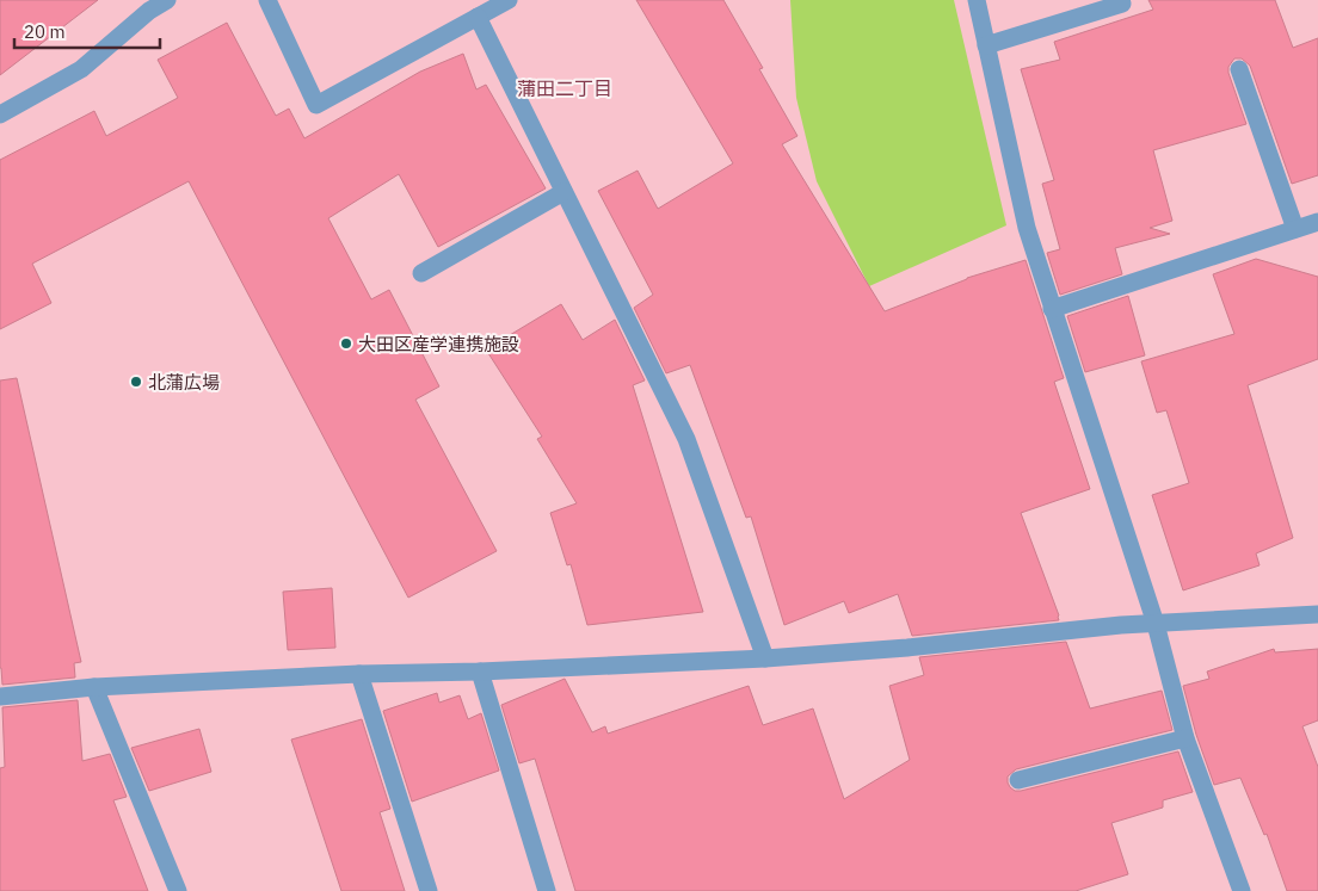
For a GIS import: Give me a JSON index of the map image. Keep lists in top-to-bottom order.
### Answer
{
  "districts": ["蒲田二丁目"],
  "places": ["大田区産学連携施設", "北蒲広場"],
  "scale_bar": "20 m"
}
